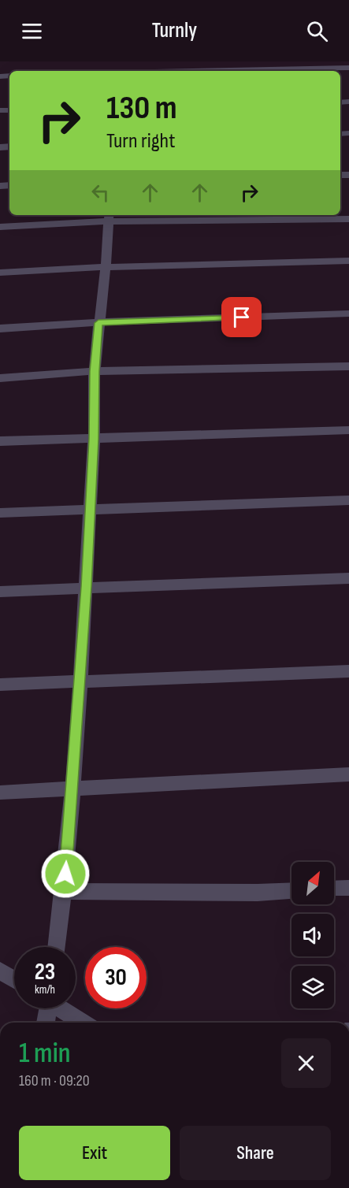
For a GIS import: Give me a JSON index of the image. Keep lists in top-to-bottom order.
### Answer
{
  "north": "top right",
  "page": {
    "header": "Turnly",
    "turn": ["130 m", "Turn right"],
    "speed": "23 km/h",
    "limit": "30",
    "heading": ["1 min", "160 m · 09:20"],
    "buttons": ["Exit", "Share"]
  }
}
